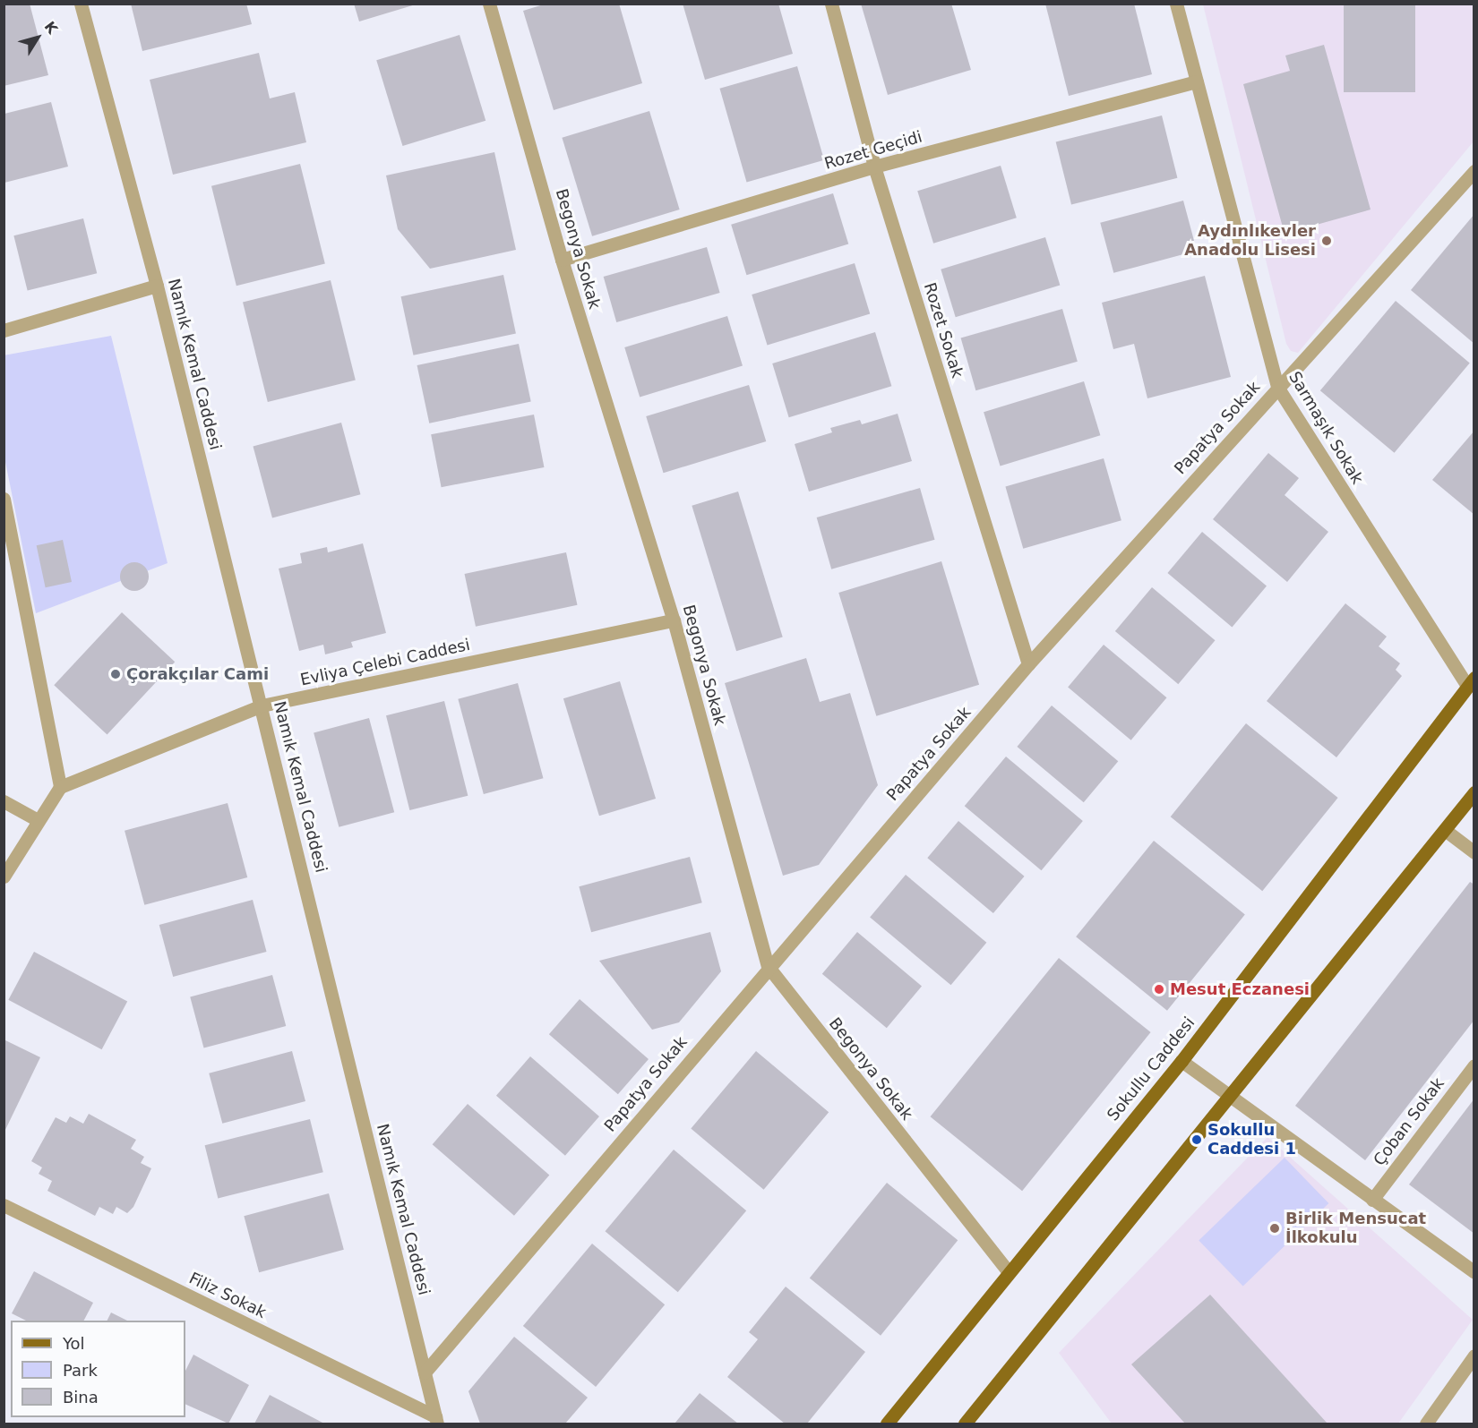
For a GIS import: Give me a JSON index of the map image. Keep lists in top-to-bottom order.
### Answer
{
  "streets": {
    "main road": ["Sokullu Caddesi"],
    "street": [
      "Rozet Geçidi",
      "Begonya Sokak",
      "Rozet Sokak",
      "Namık Kemal Caddesi",
      "Papatya Sokak",
      "Sarmaşık Sokak",
      "Evliya Çelebi Caddesi",
      "Çoban Sokak",
      "Filiz Sokak"
    ]
  },
  "crossings": [
    ["Rozet Geçidi", "Begonya Sokak"],
    ["Rozet Geçidi", "Rozet Sokak"],
    ["Rozet Geçidi", "Sarmaşık Sokak"],
    ["Begonya Sokak", "Papatya Sokak"],
    ["Begonya Sokak", "Evliya Çelebi Caddesi"],
    ["Begonya Sokak", "Sokullu Caddesi"],
    ["Rozet Sokak", "Papatya Sokak"],
    ["Namık Kemal Caddesi", "Papatya Sokak"],
    ["Namık Kemal Caddesi", "Evliya Çelebi Caddesi"],
    ["Namık Kemal Caddesi", "Filiz Sokak"],
    ["Papatya Sokak", "Sarmaşık Sokak"],
    ["Sarmaşık Sokak", "Sokullu Caddesi"]
  ],
  "places": [
    "Aydınlıkevler Anadolu Lisesi",
    "Çorakçılar Cami",
    "Mesut Eczanesi",
    "Sokullu Caddesi 1",
    "Birlik Mensucat İlkokulu"
  ],
  "legend": ["Yol", "Park", "Bina"],
  "north": "top right"
}
